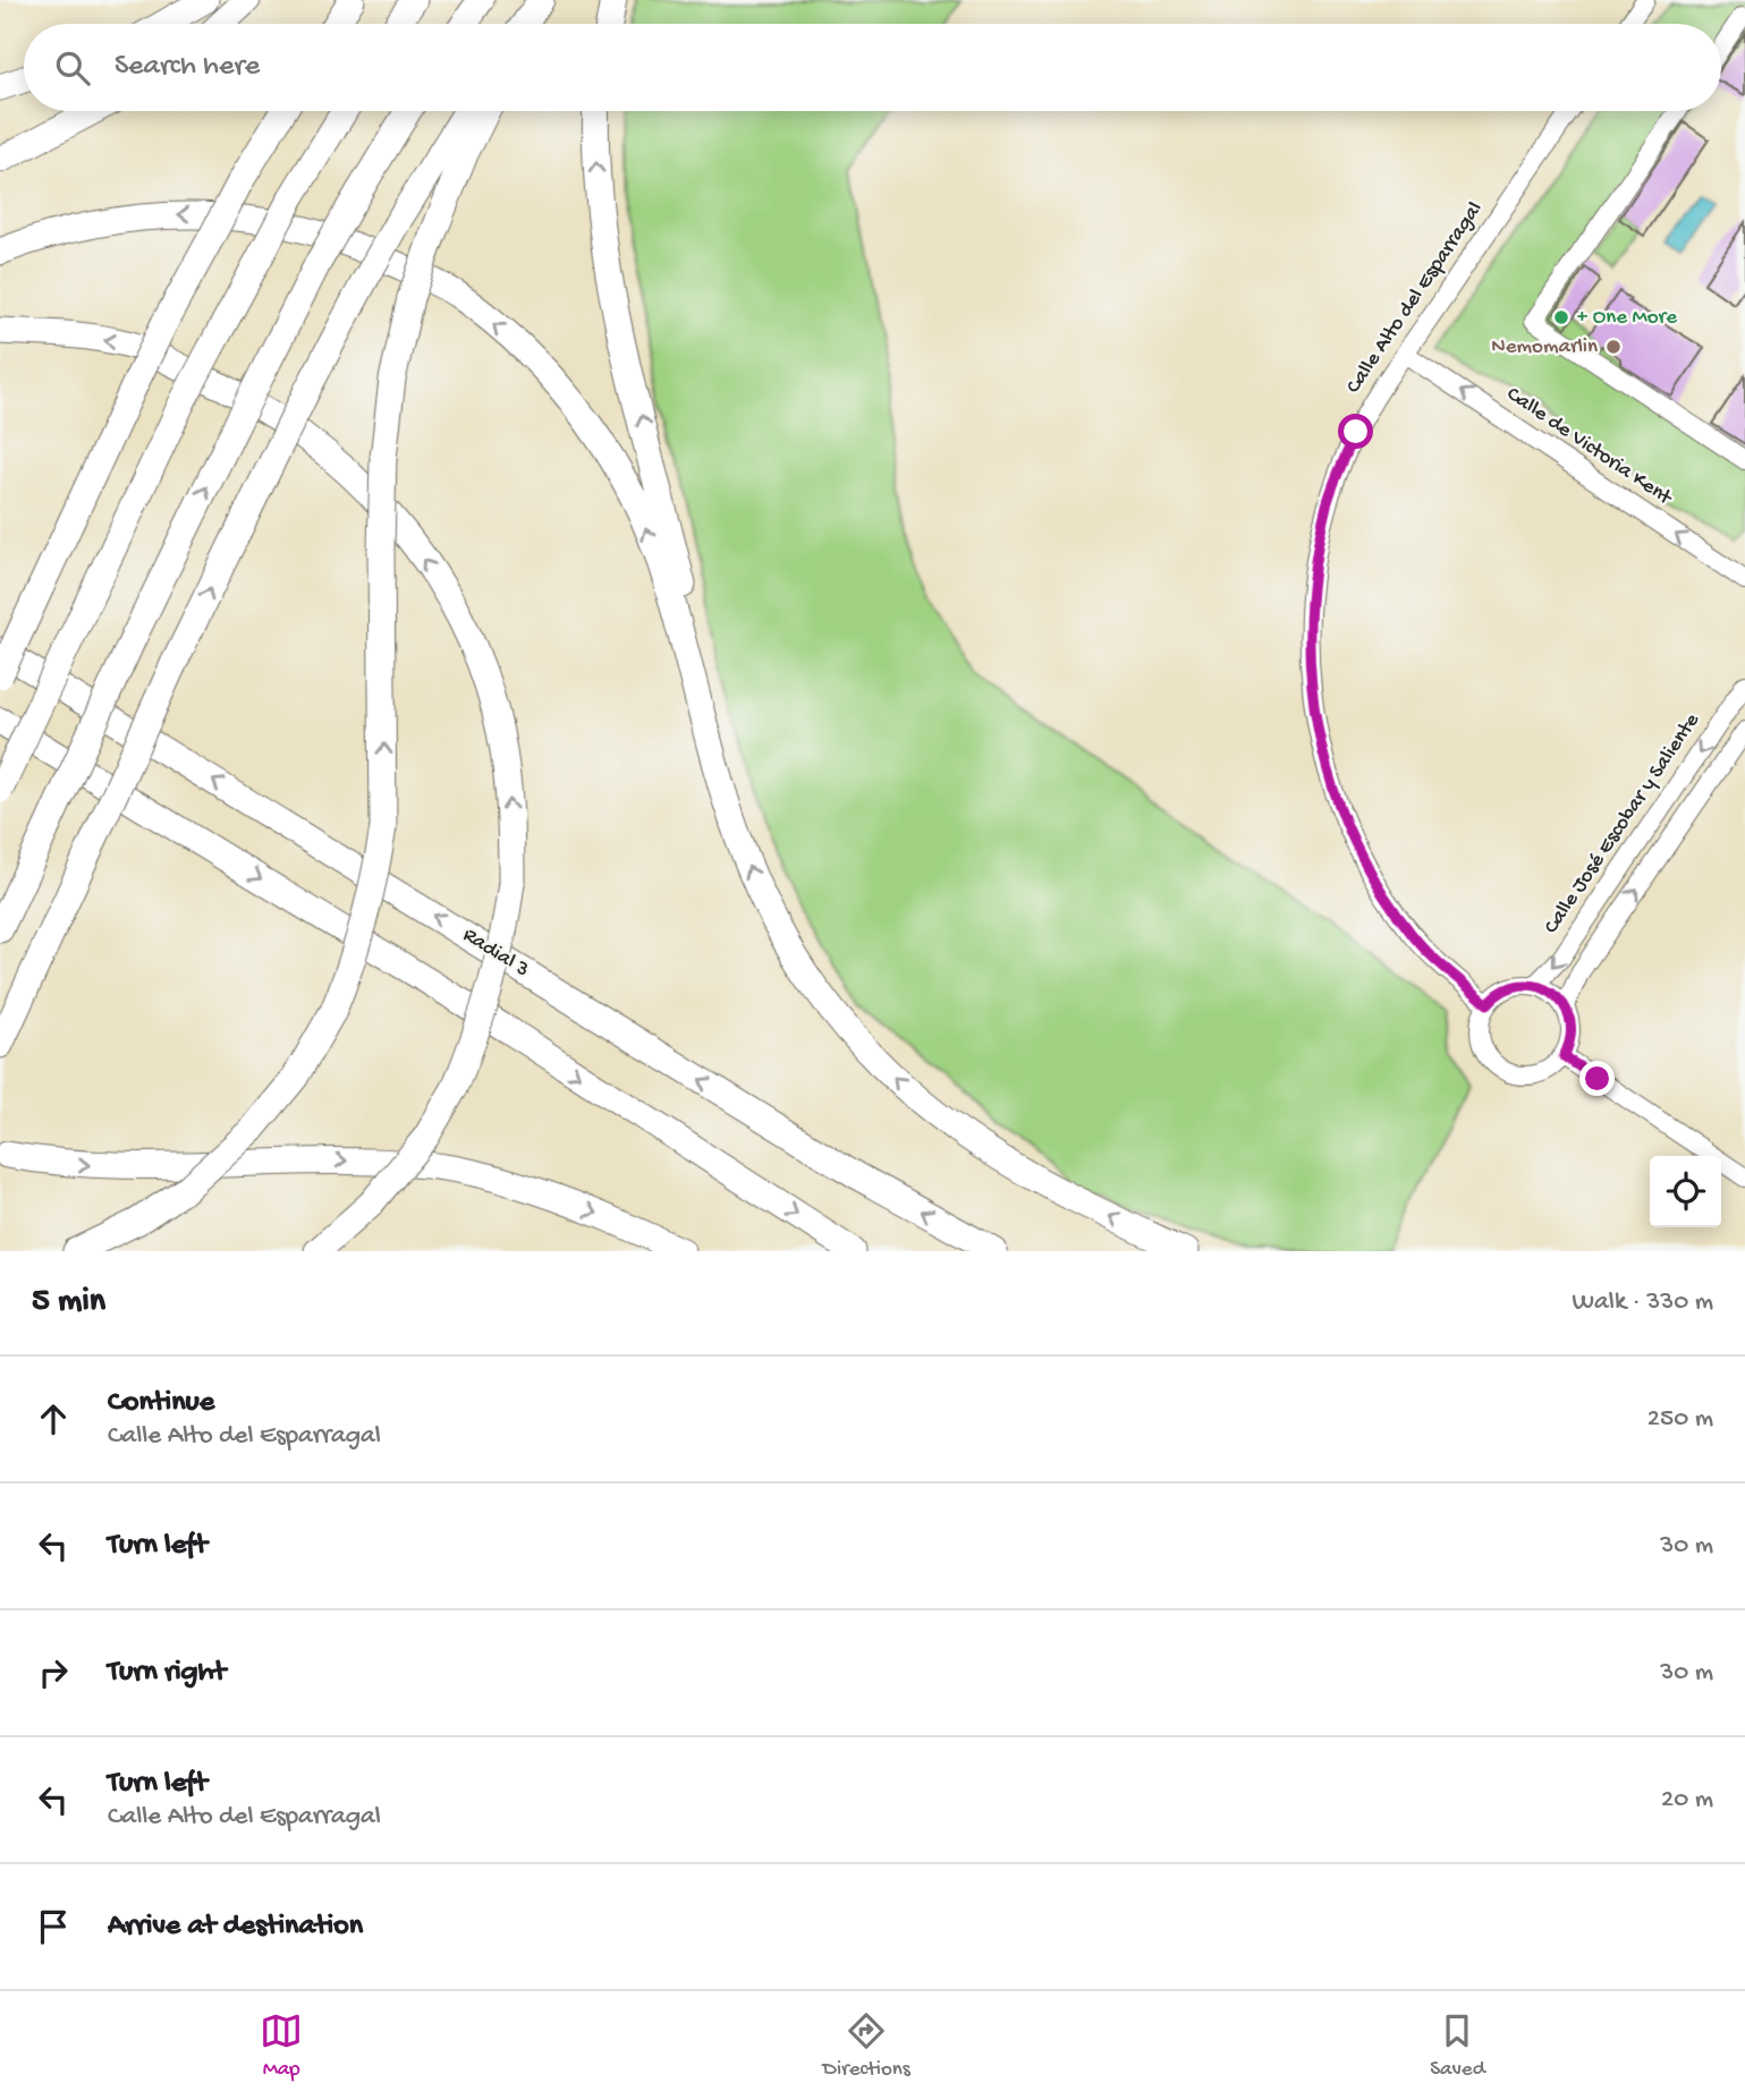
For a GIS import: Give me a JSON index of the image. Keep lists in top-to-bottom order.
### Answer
{
  "streets": {
    "highway": ["Radial 3"],
    "street": ["Calle Alto del Esparragal", "Calle de Victoria Kent", "Calle José Escobar y Saliente"]
  },
  "crossings": [
    ["Calle Alto del Esparragal", "Calle de Victoria Kent"],
    ["Calle Alto del Esparragal", "Calle José Escobar y Saliente"]
  ],
  "one_way": ["Calle de Victoria Kent"],
  "places": ["+ One More", "Nemomarlin"],
  "page": {
    "search": "Search here",
    "heading": ["5 min", "Walk · 330 m"],
    "list": [
      ["Continue", "Calle Alto del Esparragal", "250 m"],
      ["Turn left", "30 m"],
      ["Turn right", "30 m"],
      ["Turn left", "Calle Alto del Esparragal", "20 m"],
      "Arrive at destination"
    ],
    "nav": ["Map", "Directions", "Saved"]
  }
}
